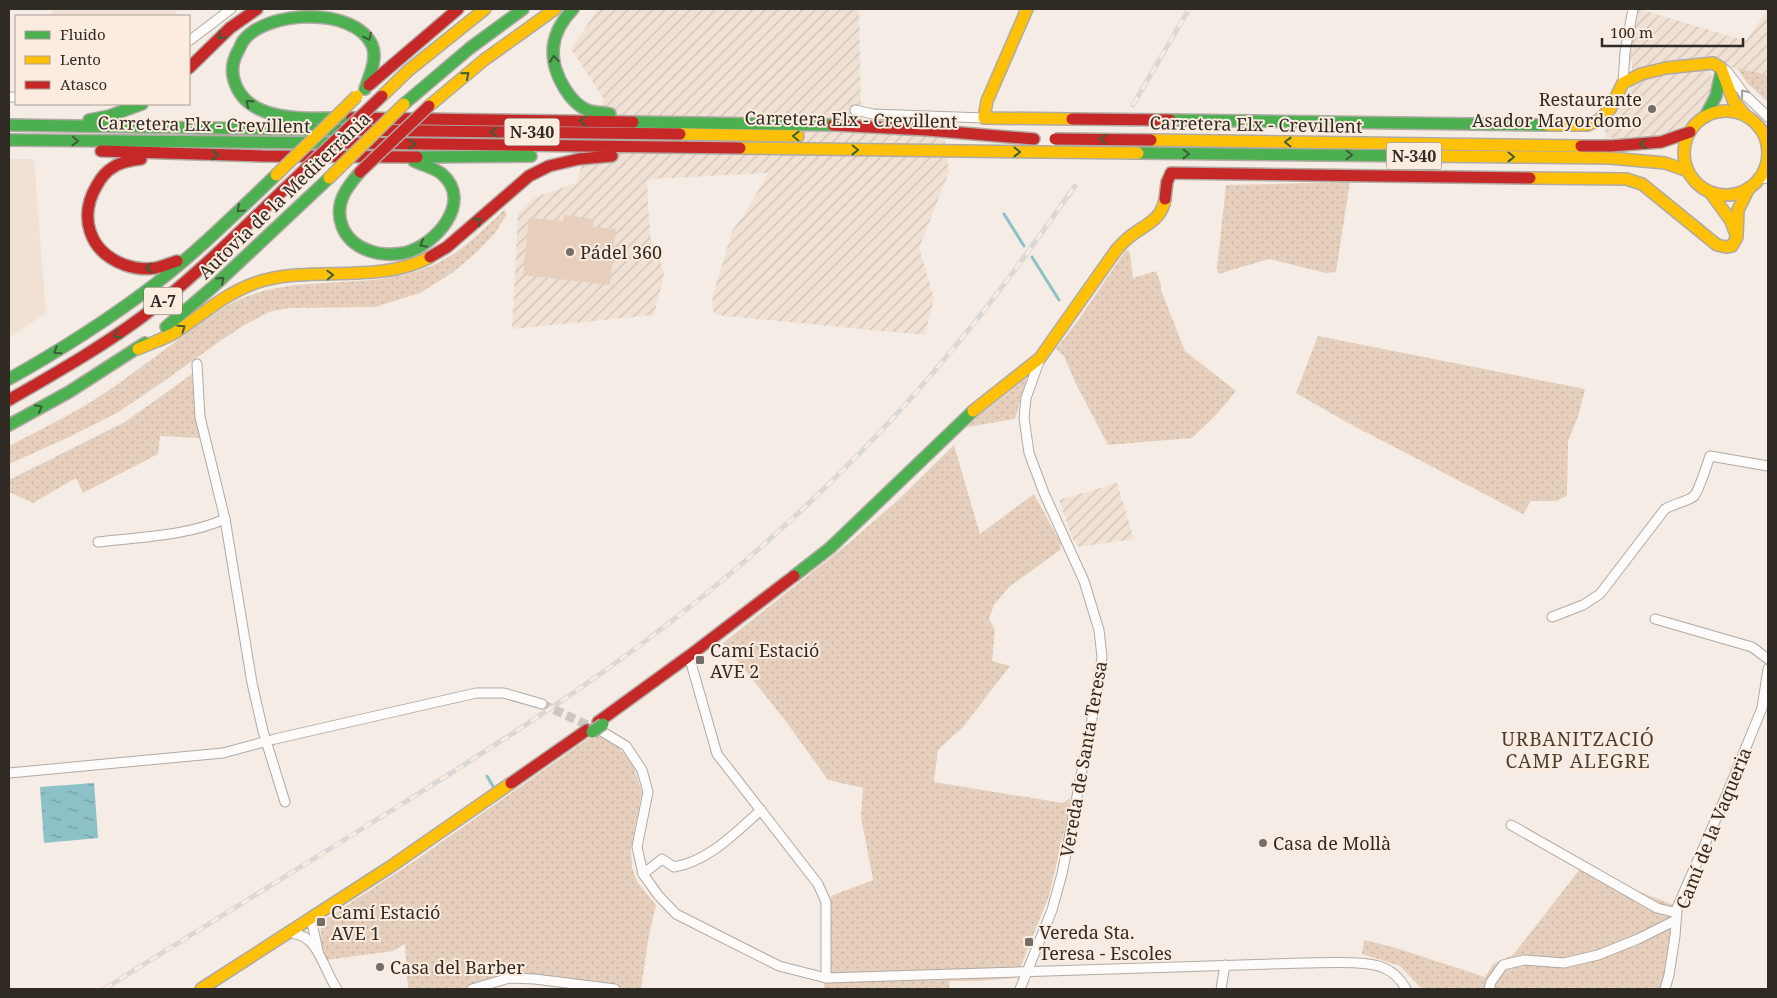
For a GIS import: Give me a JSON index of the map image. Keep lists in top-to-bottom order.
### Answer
{
  "streets": {
    "main road": [
      "Carretera Elx - Crevillent",
      "N-340",
      "Autovia de la Mediterrània",
      "A-7"
    ],
    "street": ["Vereda de Santa Teresa", "Camí de la Vaqueria"]
  },
  "crossings": [
    ["Carretera Elx - Crevillent", "N-340"]
  ],
  "districts": ["URBANITZACIÓ CAMP ALEGRE"],
  "places": {
    "other": [
      "Restaurante Asador Mayordomo",
      "Pádel 360",
      "Casa de Mollà",
      "Casa del Barber"
    ],
    "transit": ["Camí Estació AVE 2", "Camí Estació AVE 1", "Vereda Sta. Teresa - Escoles"]
  },
  "legend": ["Fluido", "Lento", "Atasco"],
  "scale_bar": "100 m"
}
